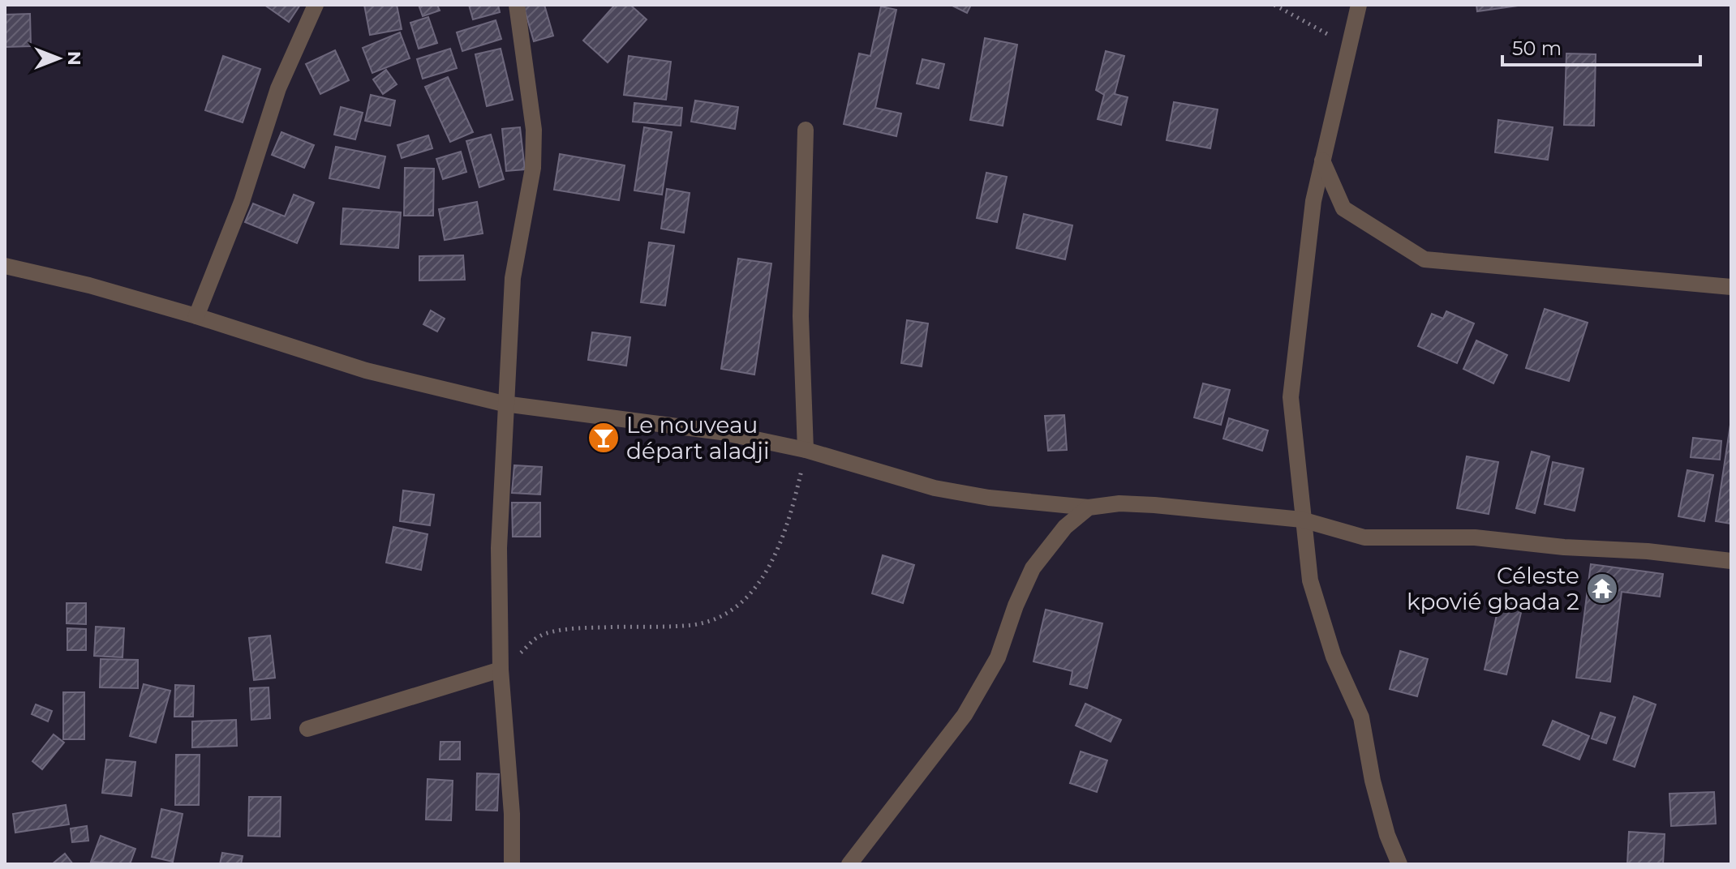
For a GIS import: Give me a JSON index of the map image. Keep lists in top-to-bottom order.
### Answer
{
  "places": {
    "bar": ["Le nouveau départ aladji"],
    "temple": ["Céleste kpovié gbada 2"]
  },
  "scale_bar": "50 m",
  "north": "right"
}
